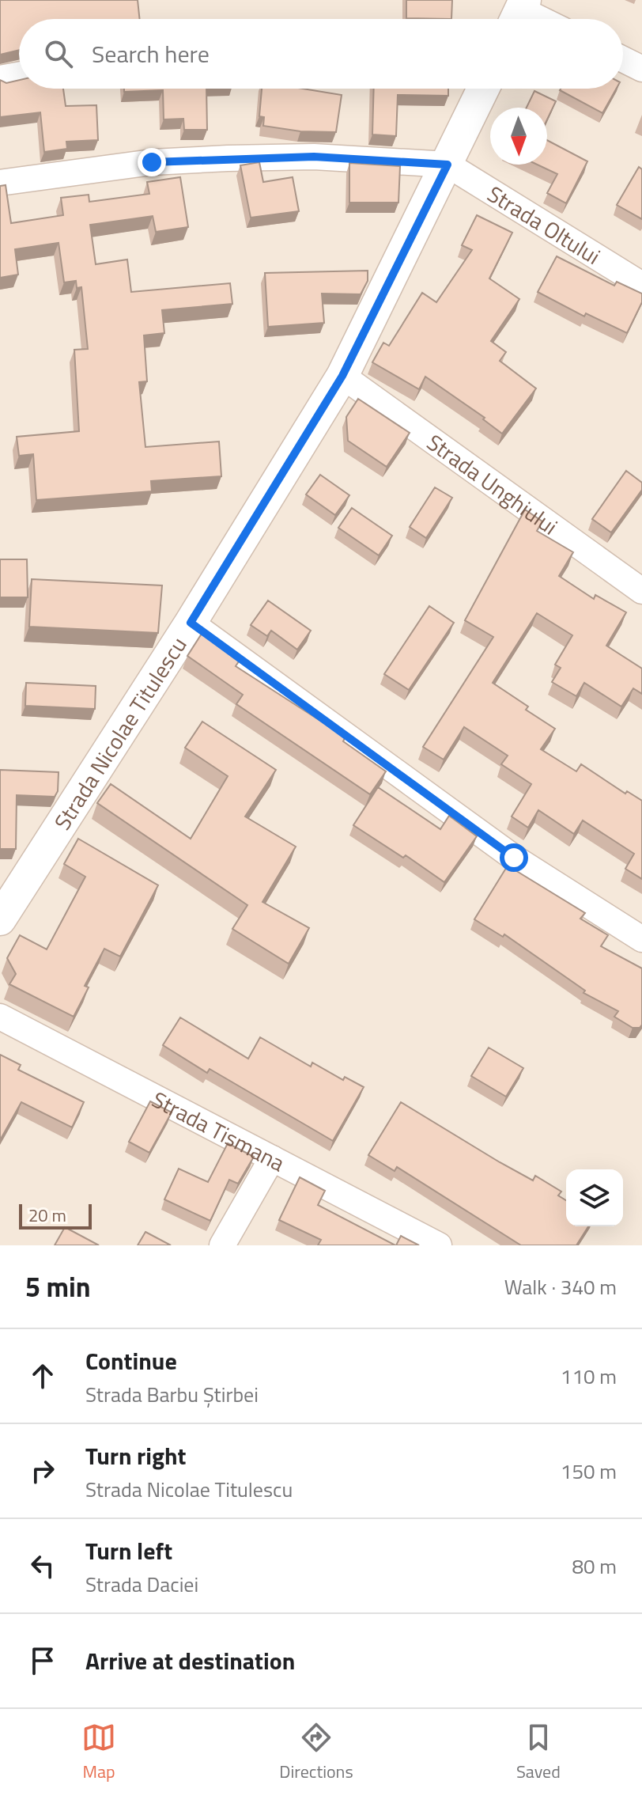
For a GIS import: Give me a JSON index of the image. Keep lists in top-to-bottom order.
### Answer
{
  "streets": {
    "street": [
      "Strada Oltului",
      "Strada Unghiului",
      "Strada Nicolae Titulescu",
      "Strada Tismana"
    ]
  },
  "crossings": [
    ["Strada Oltului", "Strada Nicolae Titulescu"],
    ["Strada Unghiului", "Strada Nicolae Titulescu"]
  ],
  "scale_bar": "20 m",
  "north": "bottom",
  "page": {
    "search": "Search here",
    "scale": "20 m",
    "heading": ["5 min", "Walk · 340 m"],
    "list": [
      ["Continue", "Strada Barbu Știrbei", "110 m"],
      ["Turn right", "Strada Nicolae Titulescu", "150 m"],
      ["Turn left", "Strada Daciei", "80 m"],
      "Arrive at destination"
    ],
    "nav": ["Map", "Directions", "Saved"]
  }
}
